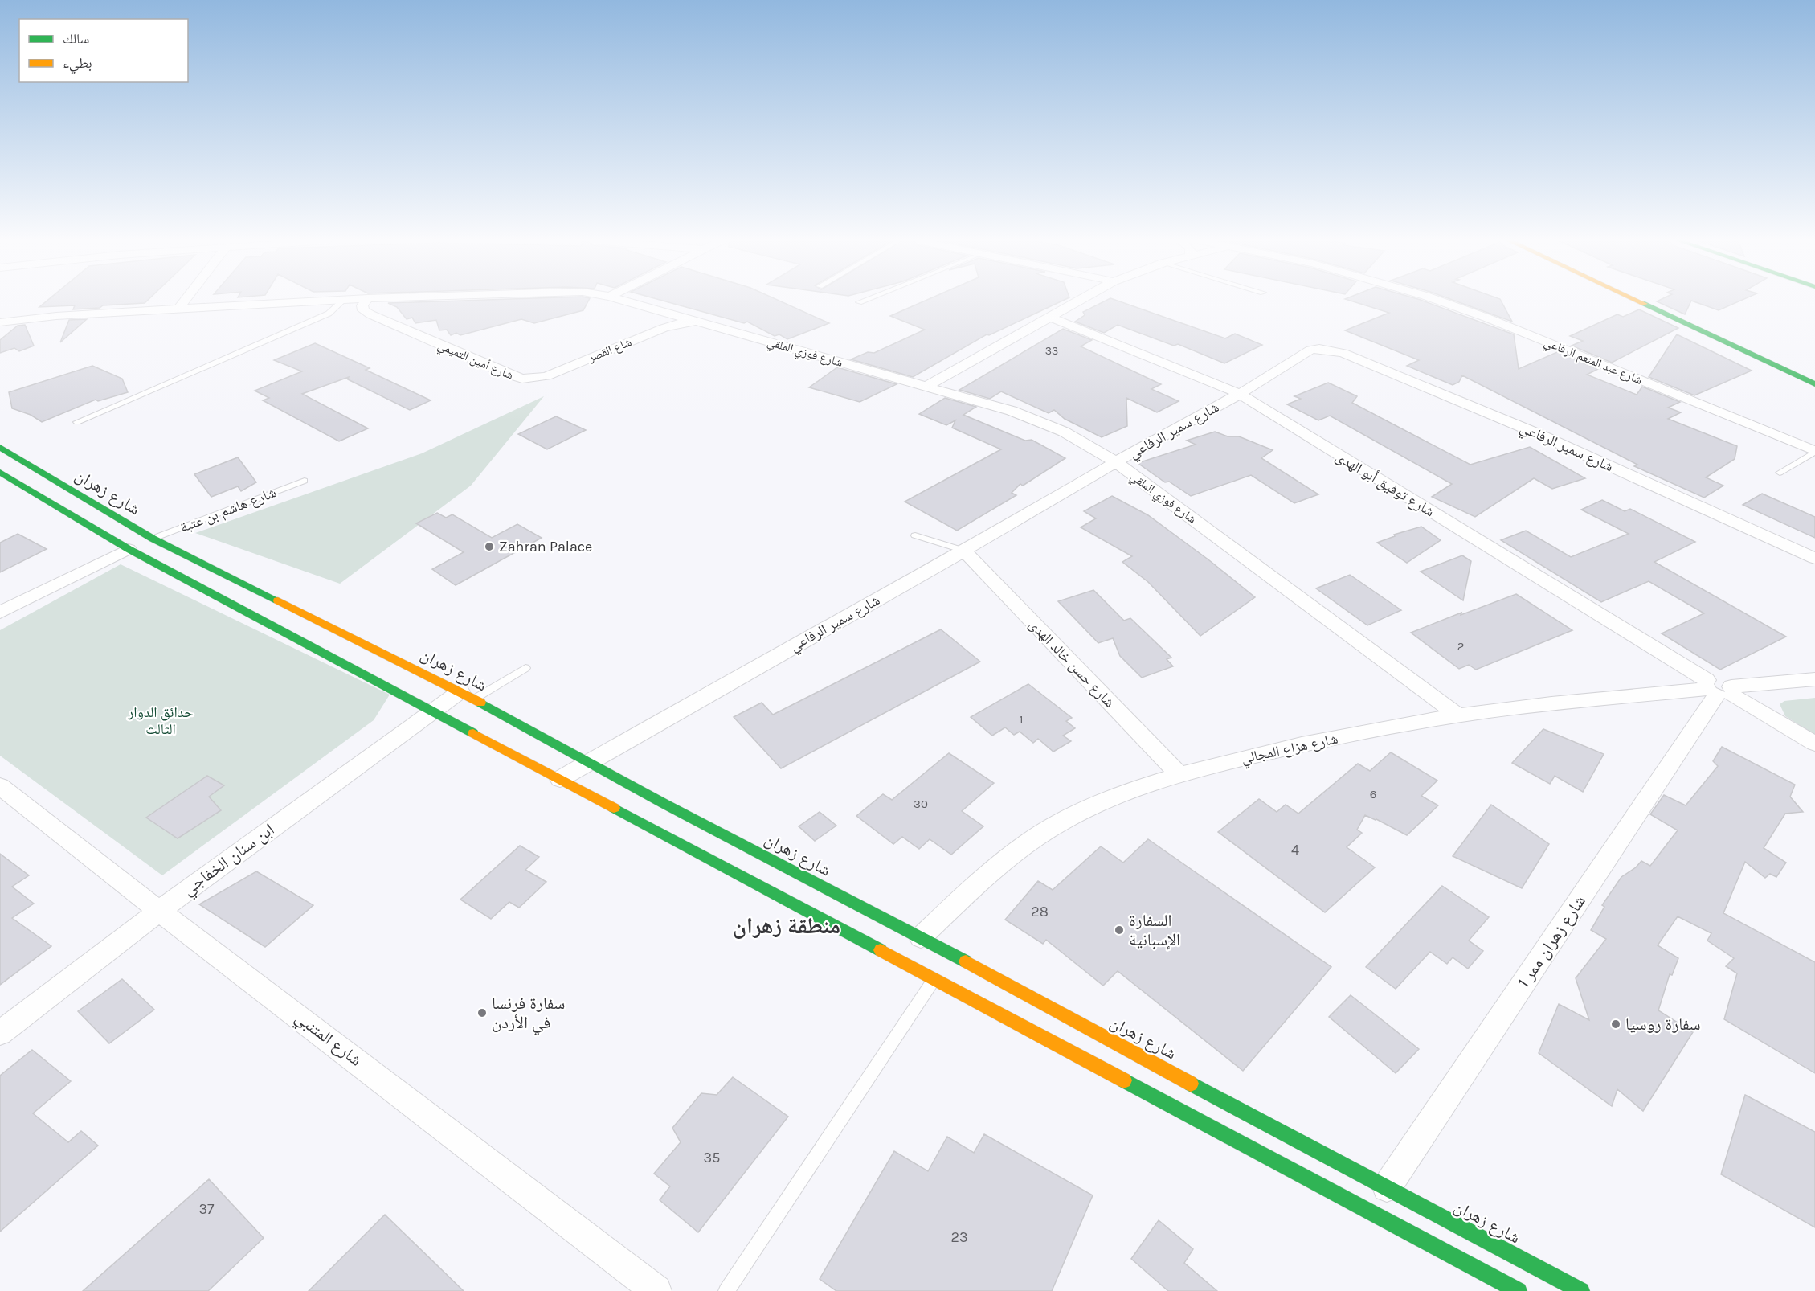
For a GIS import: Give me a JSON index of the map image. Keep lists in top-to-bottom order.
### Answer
{
  "streets": {
    "main road": ["شارع زهران"],
    "street": [
      "شاع القصر",
      "شارع فوزي الملقي",
      "شارع أمين التميمي",
      "شارع عبد المنعم الرفاعي",
      "شارع سمير الرفاعي",
      "شارع توفيق أبو الهدى",
      "شارع حسن خالد الهدى",
      "شارع هزاع المجالي",
      "ابن سنان الخفاجي",
      "شارع زهران ممر 1",
      "شارع المتنبي"
    ],
    "lane": ["شارع هاشم بن عتبة"]
  },
  "crossings": [
    ["شاع القصر", "شارع فوزي الملقي"],
    ["شاع القصر", "شارع أمين التميمي"],
    ["شارع فوزي الملقي", "شارع سمير الرفاعي"],
    ["شارع فوزي الملقي", "شارع هزاع المجالي"],
    ["شارع سمير الرفاعي", "شارع توفيق أبو الهدى"],
    ["شارع سمير الرفاعي", "شارع زهران"],
    ["شارع سمير الرفاعي", "شارع حسن خالد الهدى"],
    ["شارع توفيق أبو الهدى", "شارع هزاع المجالي"],
    ["شارع توفيق أبو الهدى", "شارع زهران ممر 1"],
    ["شارع زهران", "شارع هاشم بن عتبة"],
    ["شارع زهران", "شارع هزاع المجالي"],
    ["شارع زهران", "ابن سنان الخفاجي"],
    ["شارع زهران", "شارع زهران ممر 1"],
    ["شارع حسن خالد الهدى", "شارع هزاع المجالي"],
    ["شارع هزاع المجالي", "شارع زهران ممر 1"],
    ["ابن سنان الخفاجي", "شارع المتنبي"]
  ],
  "districts": ["منطقة زهران"],
  "parks": ["حدائق الدوار الثالث"],
  "places": [
    "Zahran Palace",
    "السفارة الإسبانية",
    "سفارة فرنسا في الأردن",
    "سفارة روسيا"
  ],
  "house_numbers": [
    "33",
    "2",
    "1",
    "6",
    "30",
    "4",
    "28",
    "35",
    "37",
    "23"
  ],
  "legend": ["سالك", "بطيء"]
}
